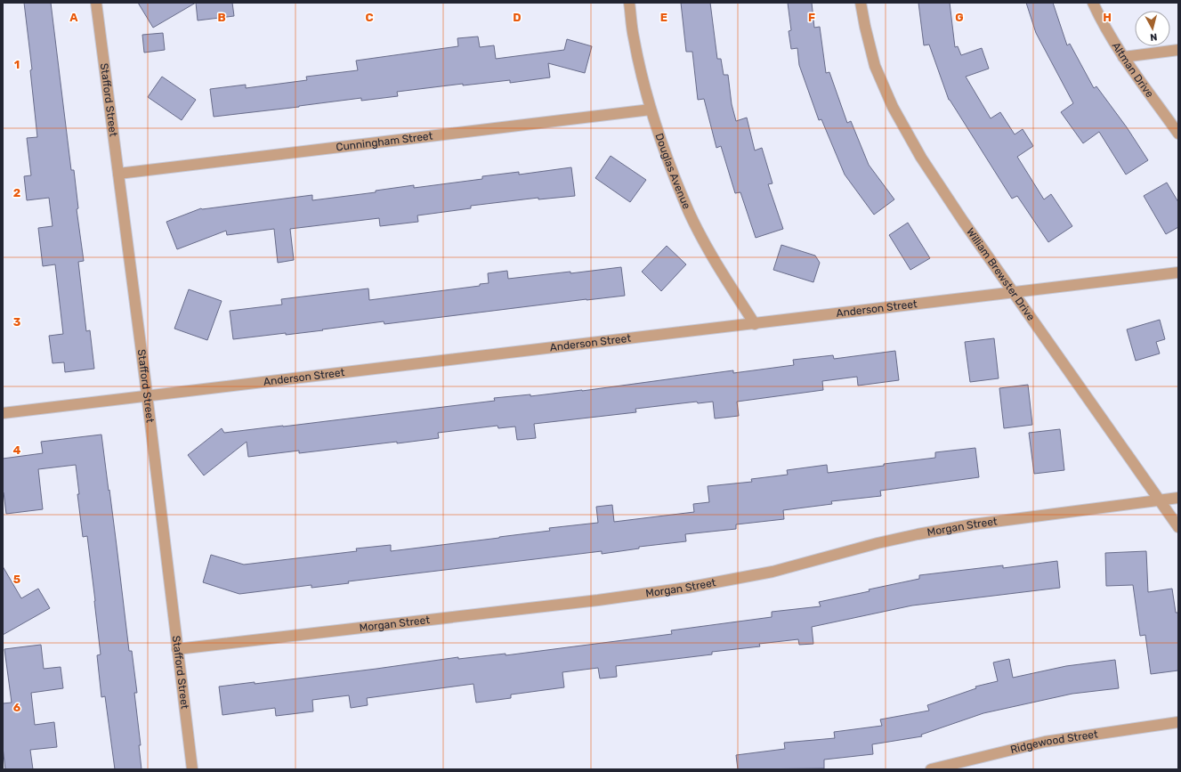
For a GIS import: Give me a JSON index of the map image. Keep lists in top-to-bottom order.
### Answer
{
  "streets": {
    "street": [
      "Altman Drive",
      "Stafford Street",
      "Cunningham Street",
      "Douglas Avenue",
      "William Brewster Drive",
      "Anderson Street",
      "Morgan Street",
      "Ridgewood Street"
    ]
  },
  "crossings": [
    ["Stafford Street", "Cunningham Street"],
    ["Stafford Street", "Anderson Street"],
    ["Stafford Street", "Morgan Street"],
    ["Cunningham Street", "Douglas Avenue"],
    ["Douglas Avenue", "Anderson Street"],
    ["William Brewster Drive", "Anderson Street"],
    ["William Brewster Drive", "Morgan Street"]
  ],
  "north": "bottom",
  "grid": {
    "columns": [
      "A",
      "B",
      "C",
      "D",
      "E",
      "F",
      "G",
      "H"
    ],
    "rows": [
      "1",
      "2",
      "3",
      "4",
      "5",
      "6"
    ]
  }
}
